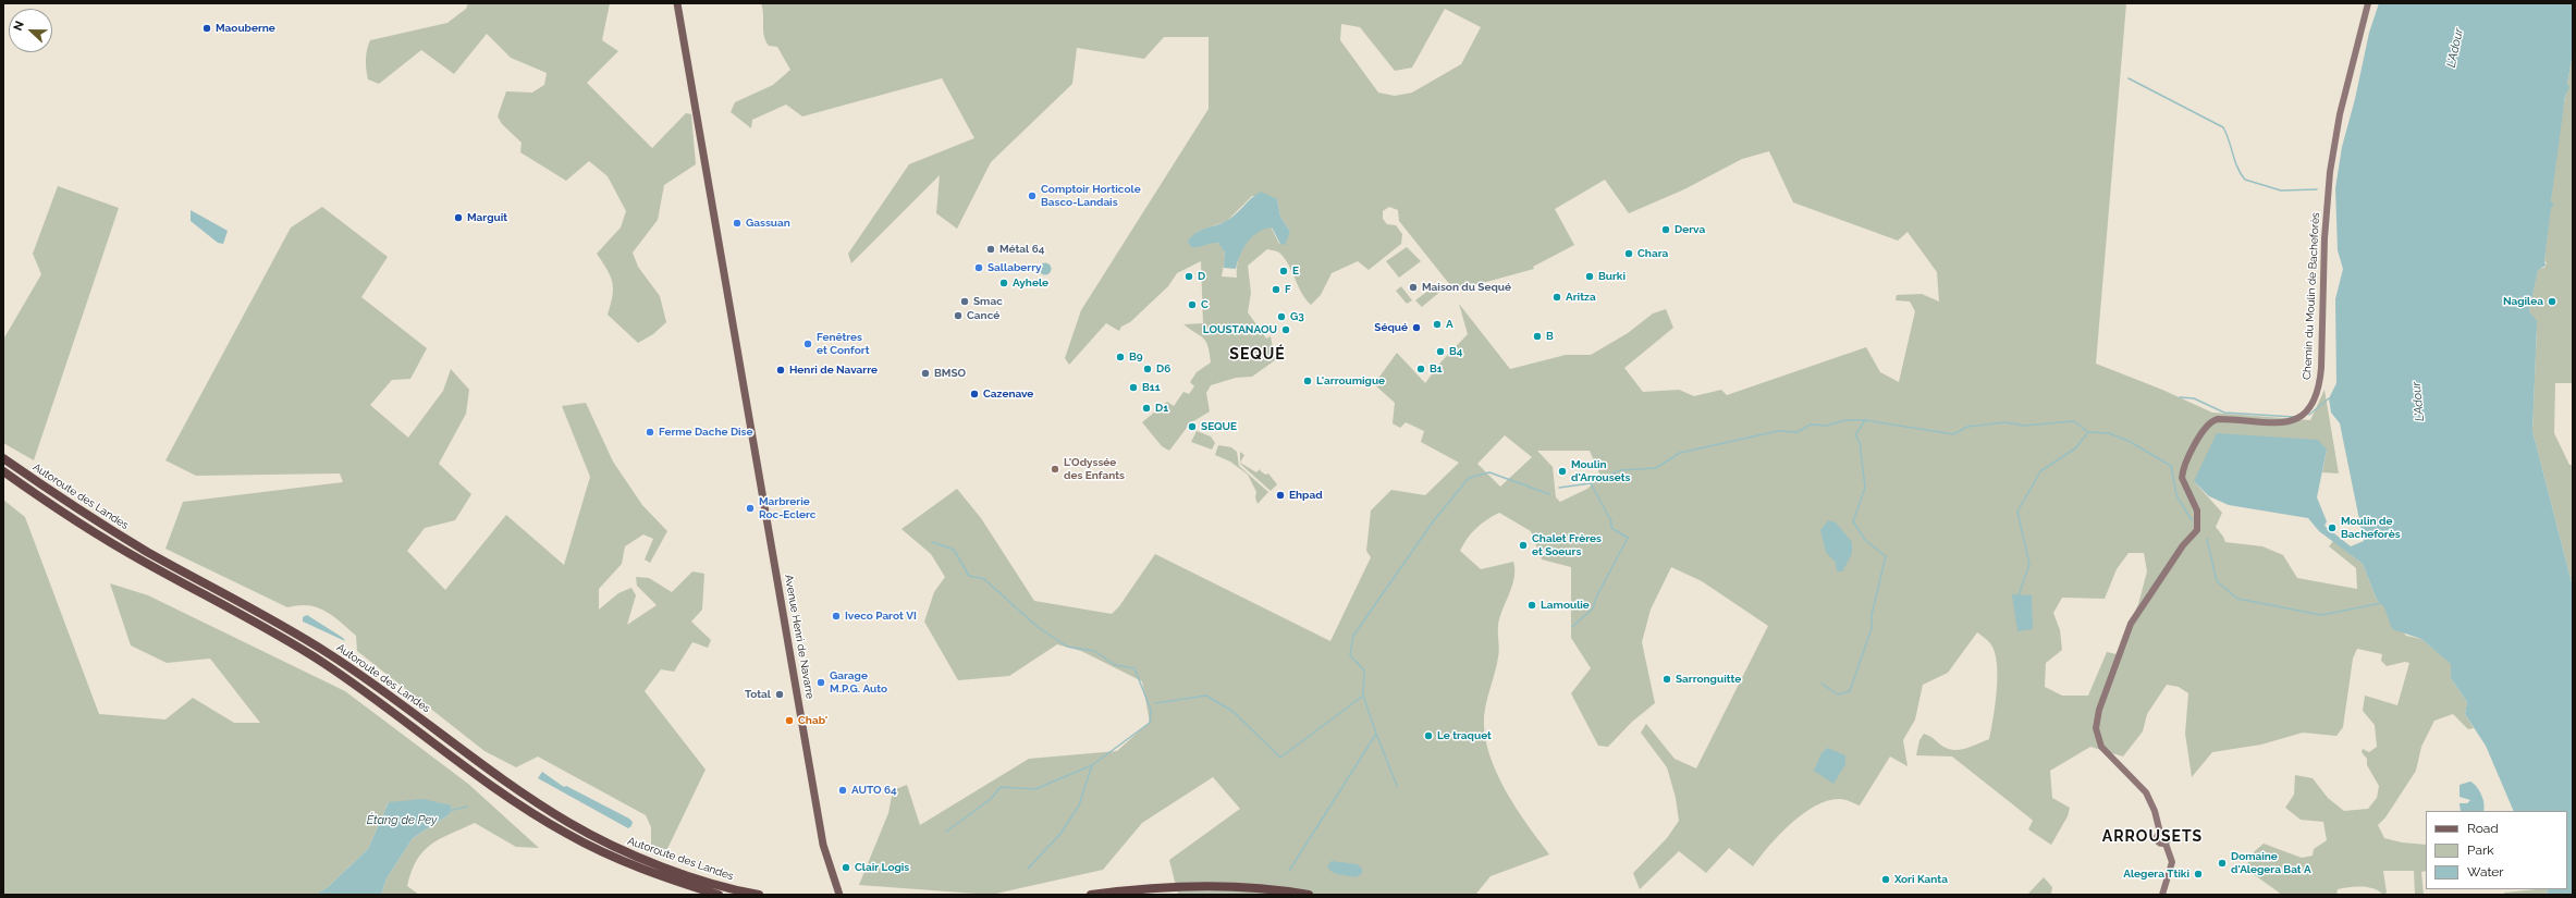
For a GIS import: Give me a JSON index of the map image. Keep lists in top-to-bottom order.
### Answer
{
  "streets": {
    "highway": ["Autoroute des Landes"],
    "main road": ["Chemin du Moulin de Bacheforès", "Avenue Henri de Navarre"]
  },
  "districts": ["SEQUÉ", "ARROUSETS"],
  "water": ["L'Adour", "Étang de Pey"],
  "places": [
    "Maouberne",
    "Comptoir Horticole Basco-Landais",
    "Marguit",
    "Gassuan",
    "Derva",
    "Métal 64",
    "Chara",
    "Sallaberry",
    "E",
    "D",
    "Burki",
    "Ayhele",
    "Maison du Sequé",
    "F",
    "Aritza",
    "Smac",
    "Nagilea",
    "C",
    "Cancé",
    "G3",
    "A",
    "Séqué",
    "LOUSTANAOU",
    "B",
    "Fenêtres et Confort",
    "B4",
    "B9",
    "D6",
    "B1",
    "Henri de Navarre",
    "BMSO",
    "L'arroumigue",
    "B11",
    "Cazenave",
    "D1",
    "SEQUE",
    "Ferme Dache Dise",
    "L'Odyssée des Enfants",
    "Moulin d'Arrousets",
    "Ehpad",
    "Marbrerie Roc-Eclerc",
    "Moulin de Bacheforès",
    "Chalet Frères et Soeurs",
    "Lamoulie",
    "Iveco Parot VI",
    "Sarronguitte",
    "Garage M.P.G. Auto",
    "Total",
    "Chab'",
    "Le traquet",
    "AUTO 64",
    "Domaine d'Alegera Bat A",
    "Clair Logis",
    "Alegera Ttiki",
    "Xori Kanta"
  ],
  "legend": ["Road", "Park", "Water"],
  "north": "left"
}
